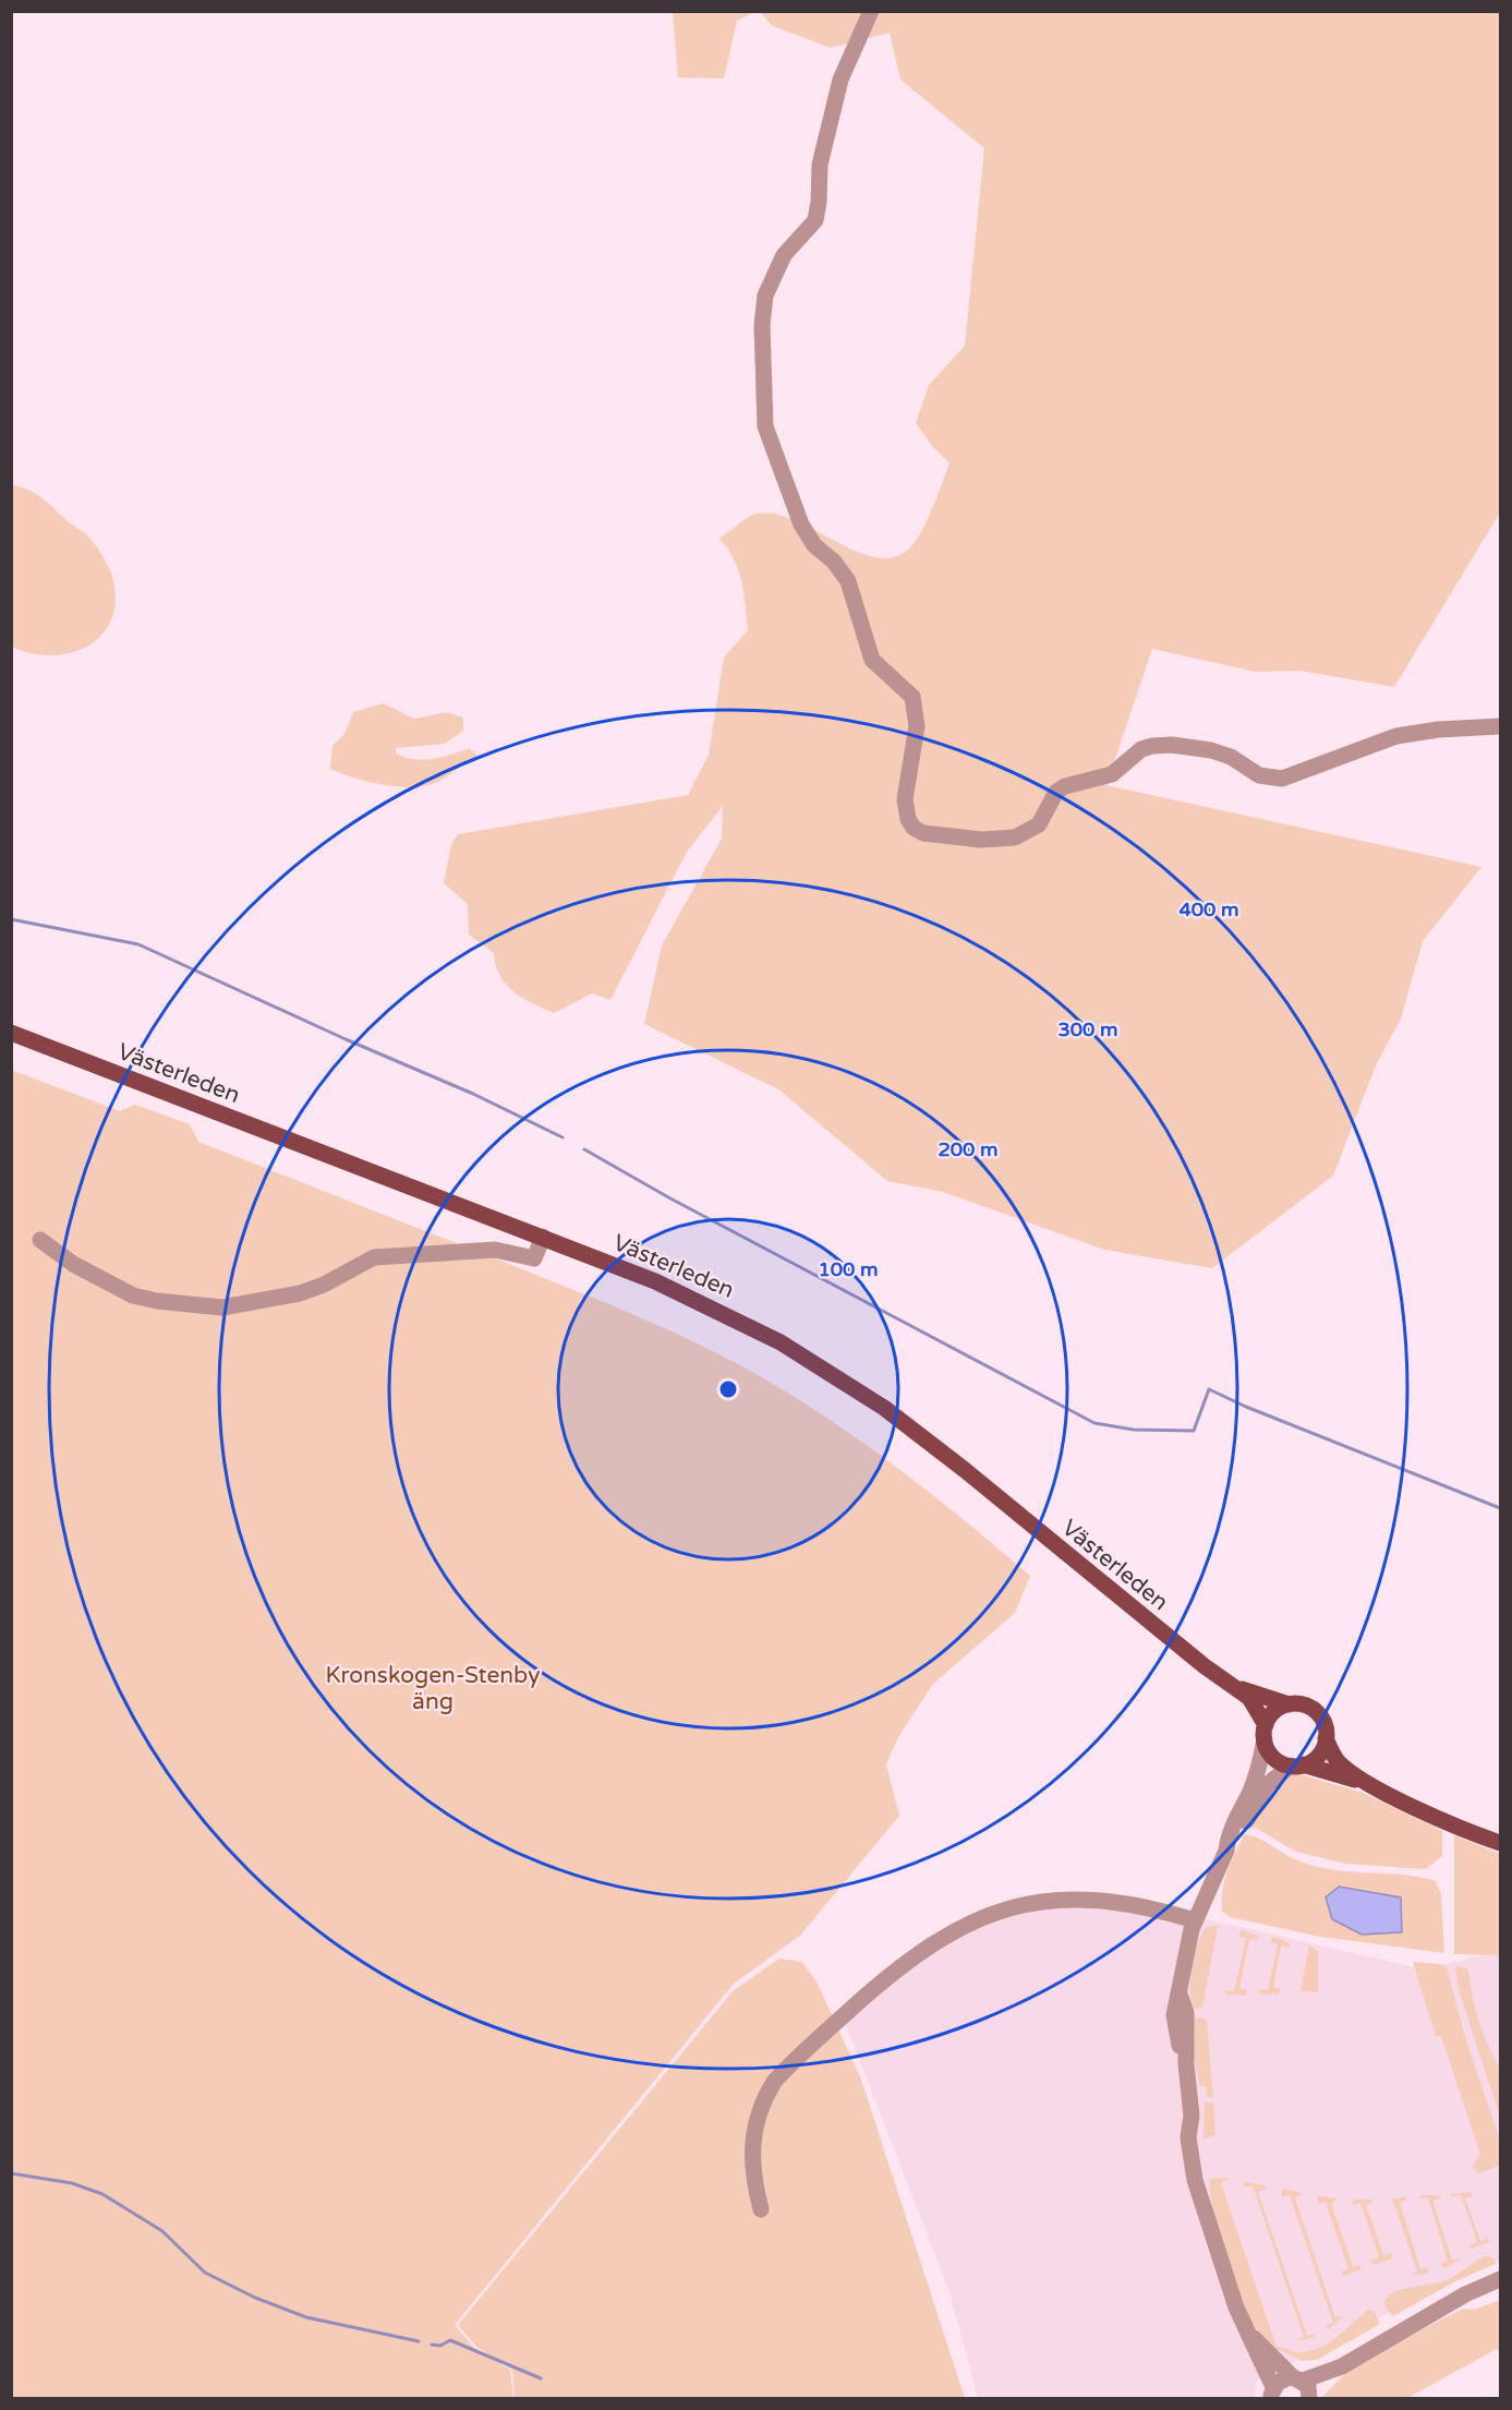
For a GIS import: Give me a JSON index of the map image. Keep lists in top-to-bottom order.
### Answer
{
  "streets": {
    "main road": ["Västerleden"]
  },
  "parks": ["Kronskogen-Stenby äng"],
  "rings": [
    "400 m",
    "300 m",
    "200 m",
    "100 m"
  ]
}
